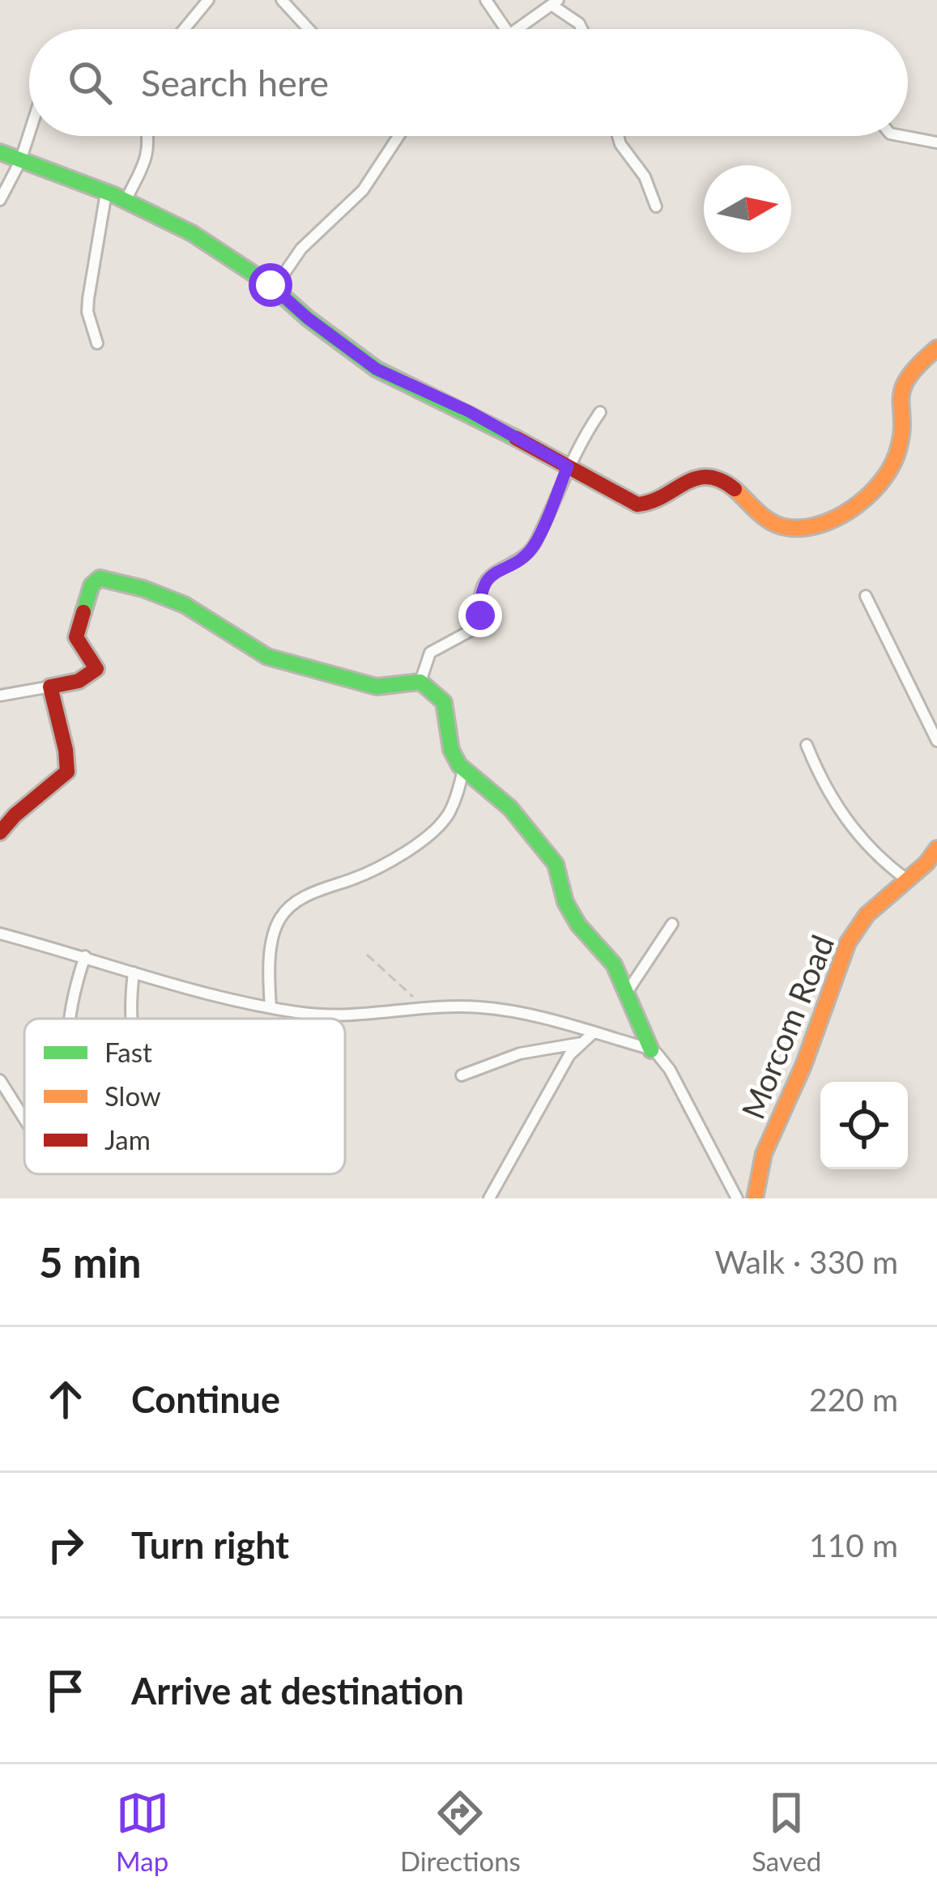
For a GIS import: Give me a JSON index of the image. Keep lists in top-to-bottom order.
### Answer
{
  "streets": {
    "street": ["Morcom Road"]
  },
  "legend": ["Fast", "Slow", "Jam"],
  "north": "right",
  "page": {
    "search": "Search here",
    "heading": ["5 min", "Walk · 330 m"],
    "list": [
      ["Continue", "220 m"],
      ["Turn right", "110 m"],
      "Arrive at destination"
    ],
    "nav": ["Map", "Directions", "Saved"]
  }
}
